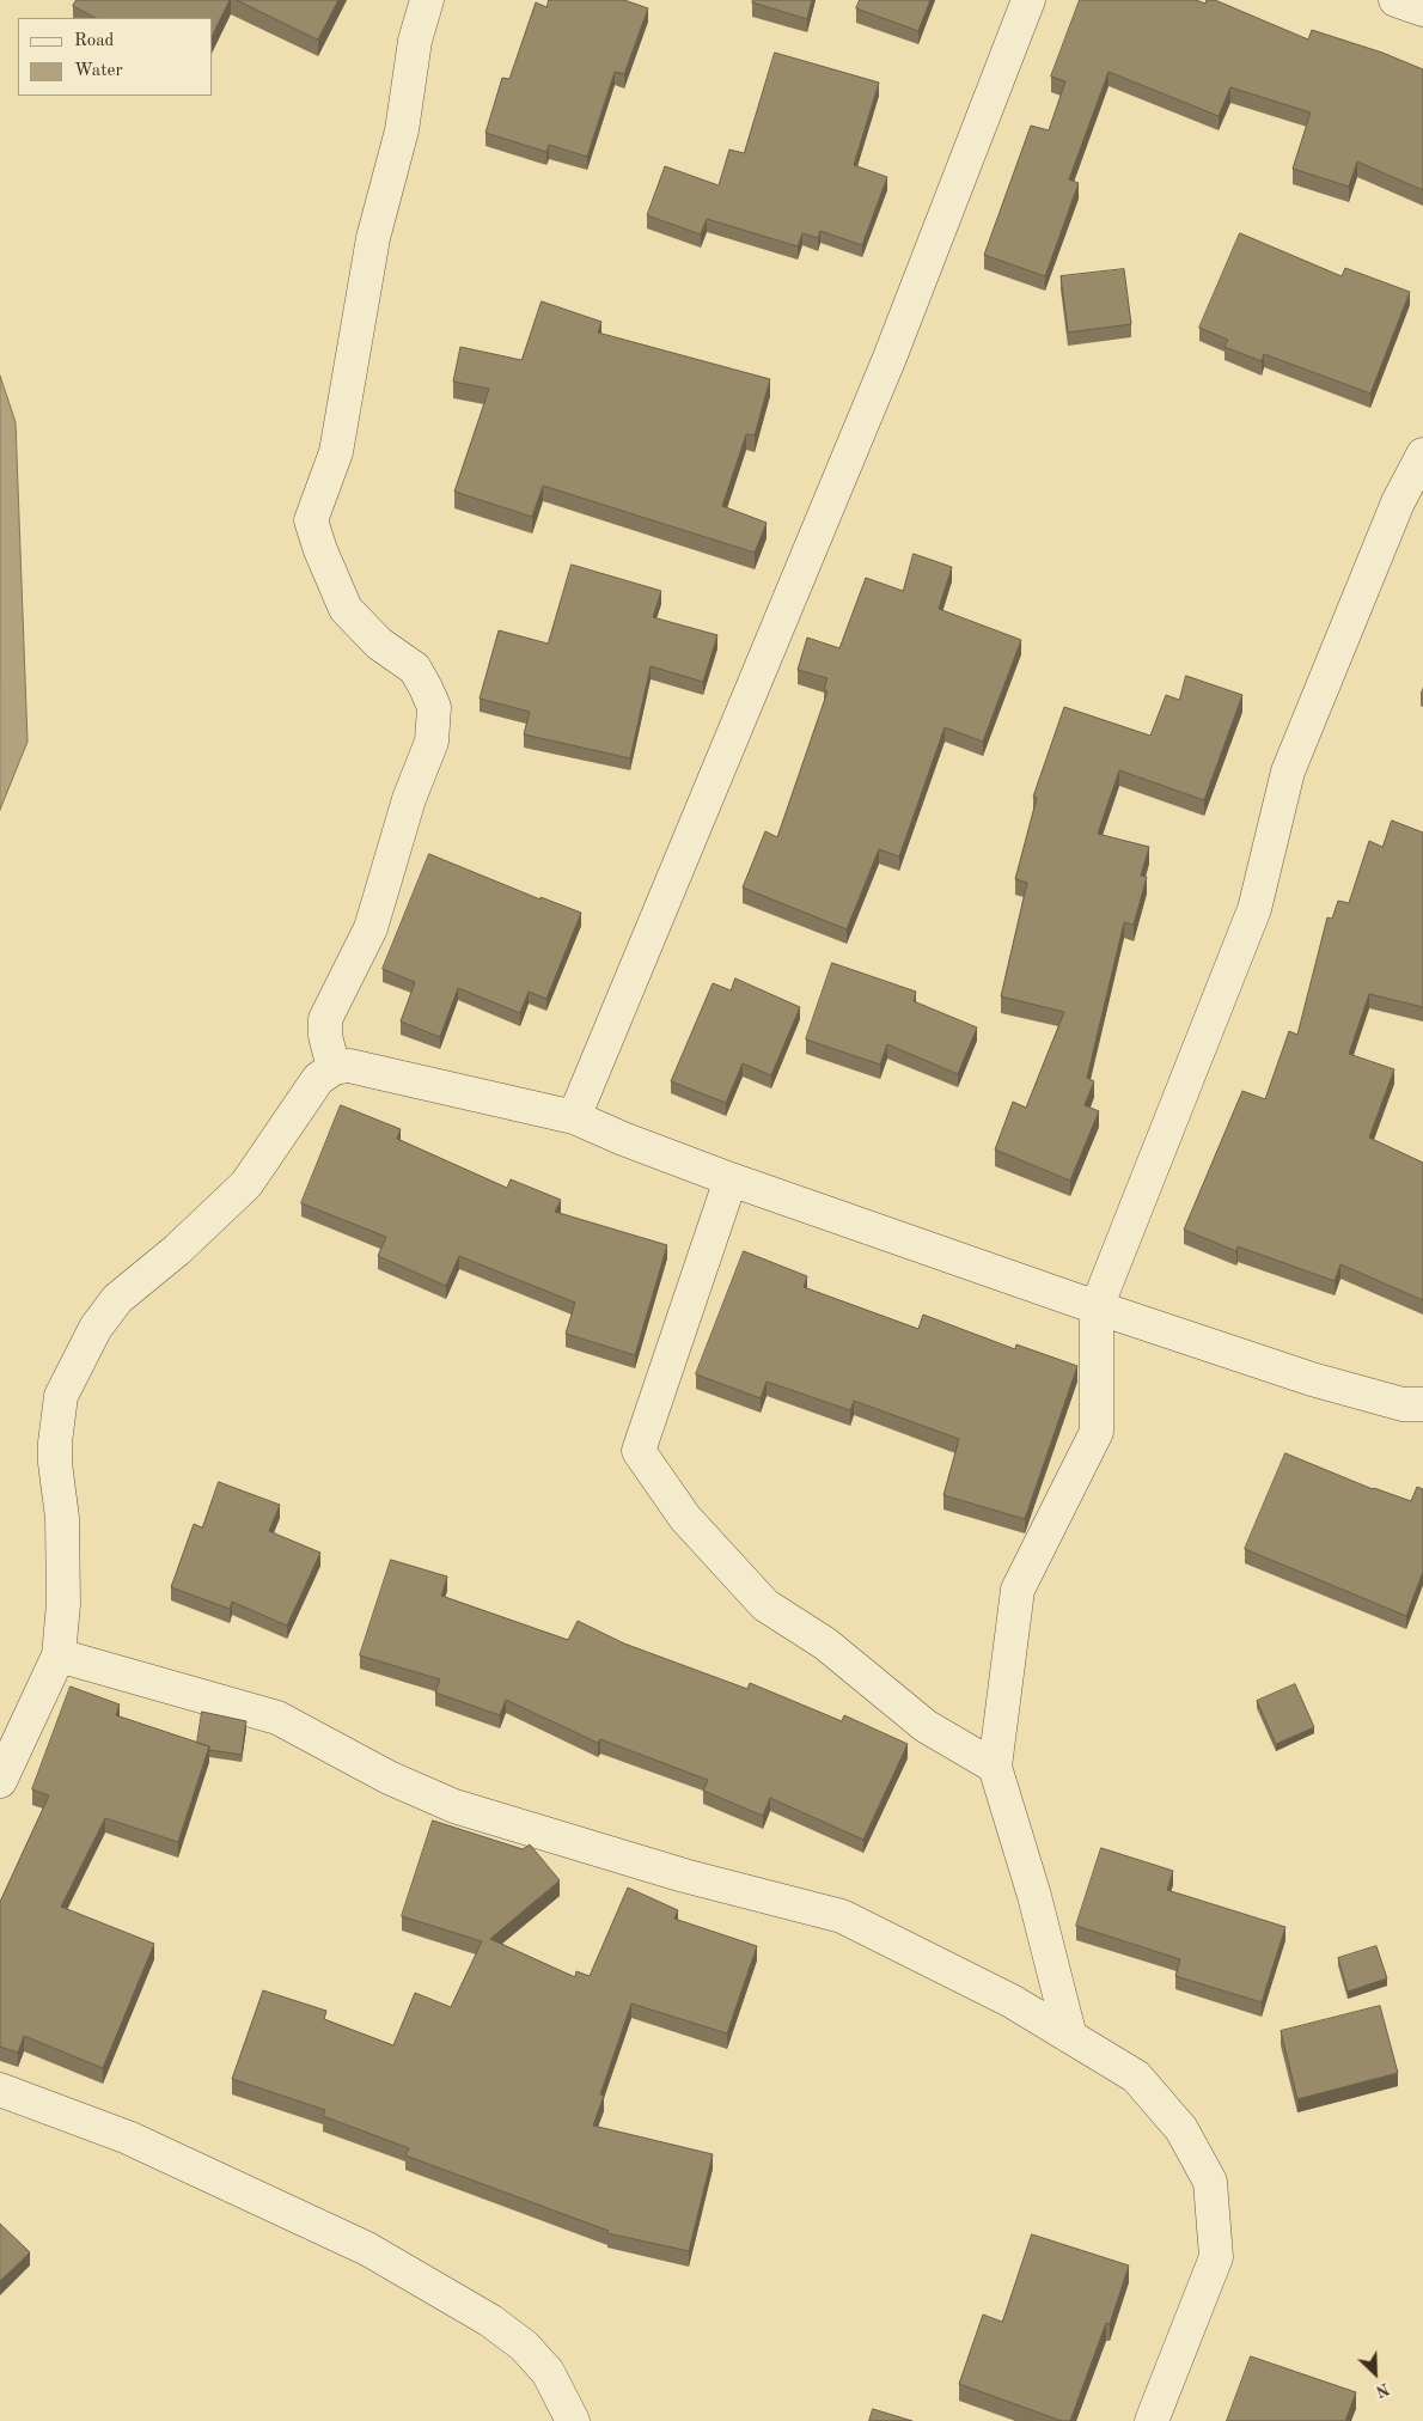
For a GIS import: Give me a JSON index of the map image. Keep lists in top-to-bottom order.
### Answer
{
  "legend": ["Road", "Water"],
  "north": "bottom right"
}
